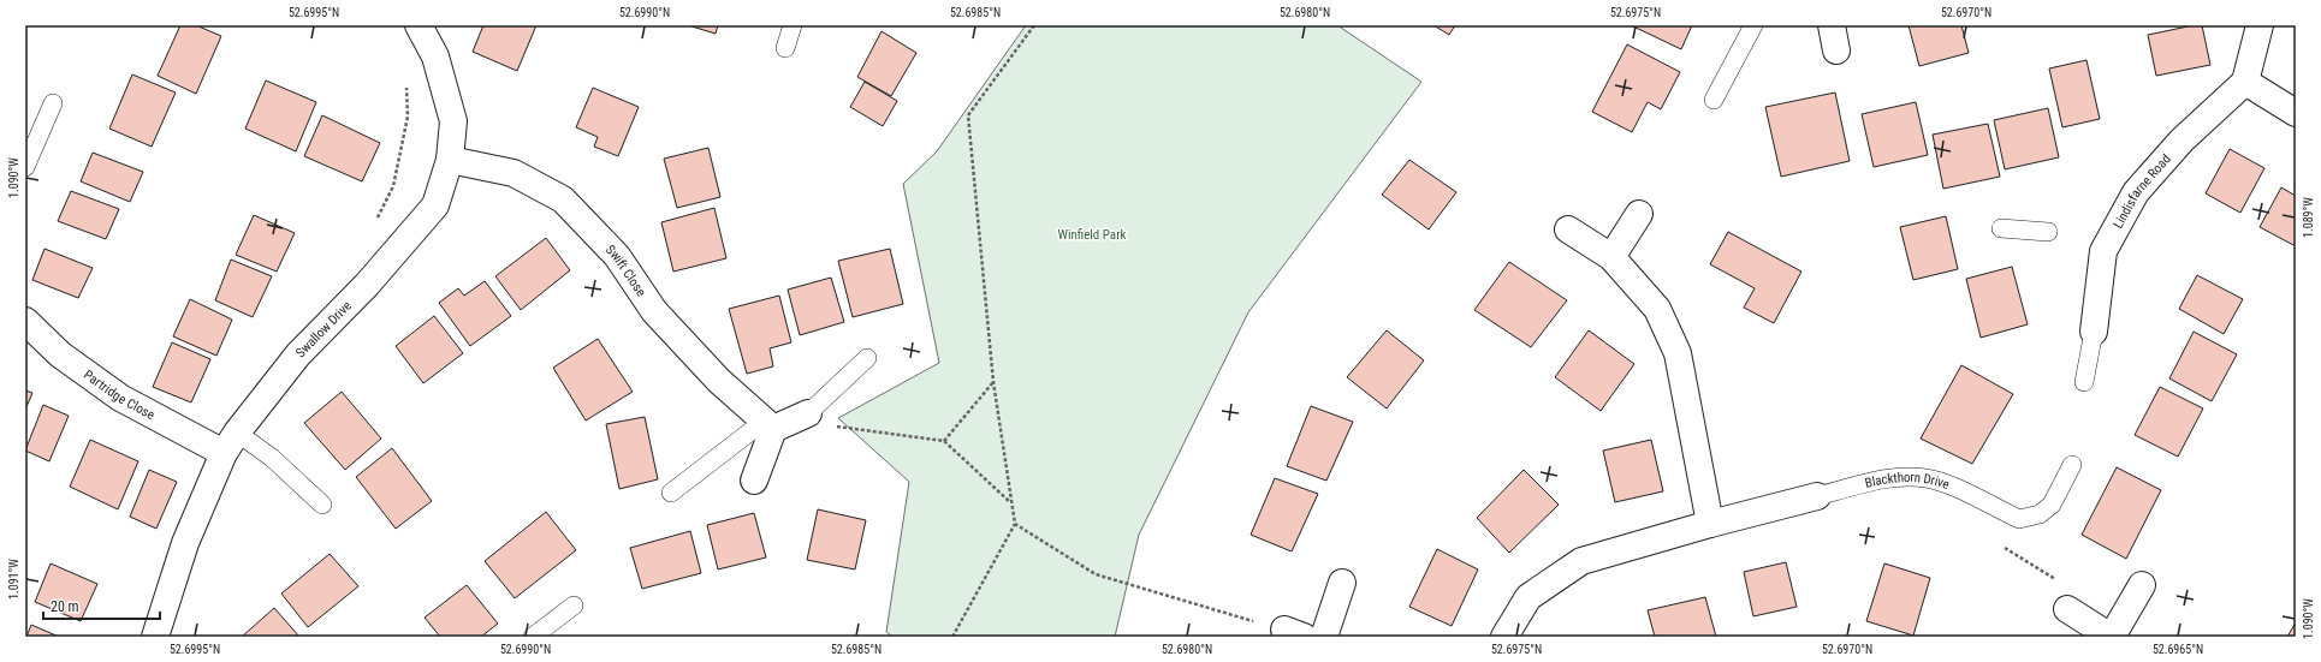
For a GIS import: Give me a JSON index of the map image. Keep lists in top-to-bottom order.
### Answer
{
  "streets": {
    "street": [
      "Lindisfarne Road",
      "Swift Close",
      "Swallow Drive",
      "Partridge Close",
      "Blackthorn Drive"
    ]
  },
  "crossings": [
    ["Swift Close", "Swallow Drive"],
    ["Swallow Drive", "Partridge Close"]
  ],
  "parks": ["Winfield Park"],
  "scale_bar": "20 m",
  "coordinates": [
    "52.6995°N",
    "52.6990°N",
    "52.6985°N",
    "52.6980°N",
    "52.6975°N",
    "52.6970°N",
    "1.090°W",
    "1.089°W",
    "1.091°W",
    "52.6965°N"
  ]
}
